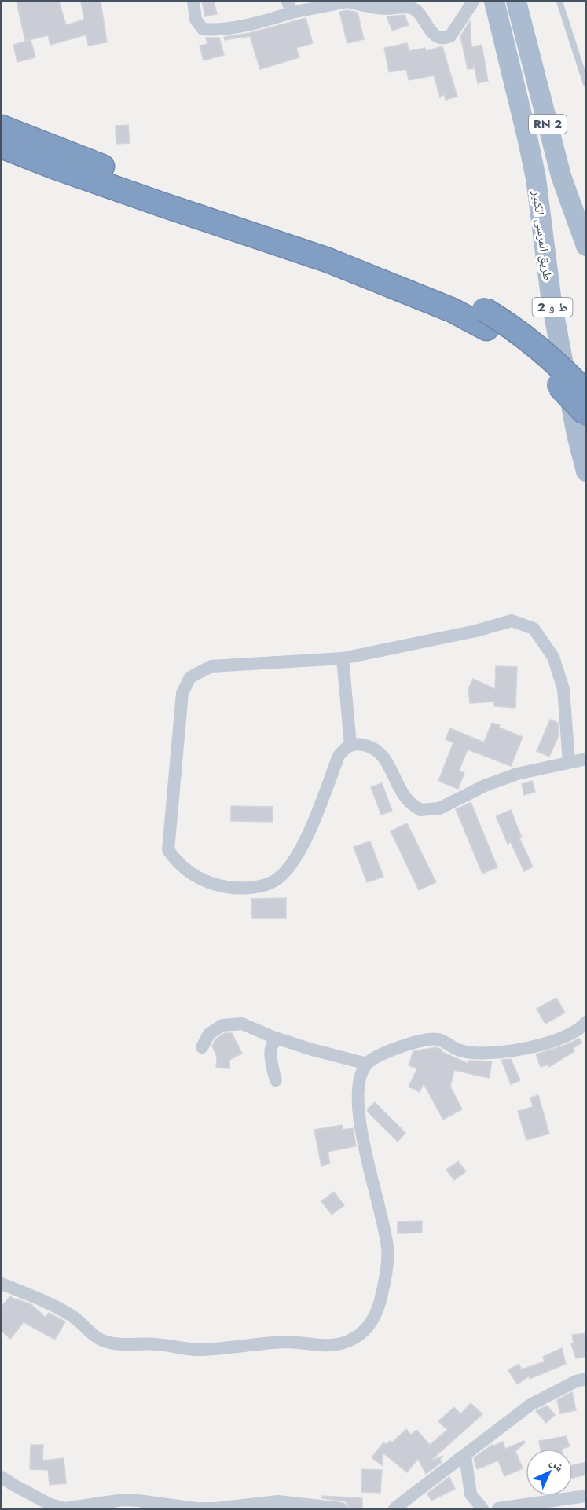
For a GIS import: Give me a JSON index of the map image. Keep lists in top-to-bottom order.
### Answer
{
  "streets": {
    "main road": ["RN 2", "طريق المرسى الكبير", "ط و 2"]
  },
  "north": "top right"
}
